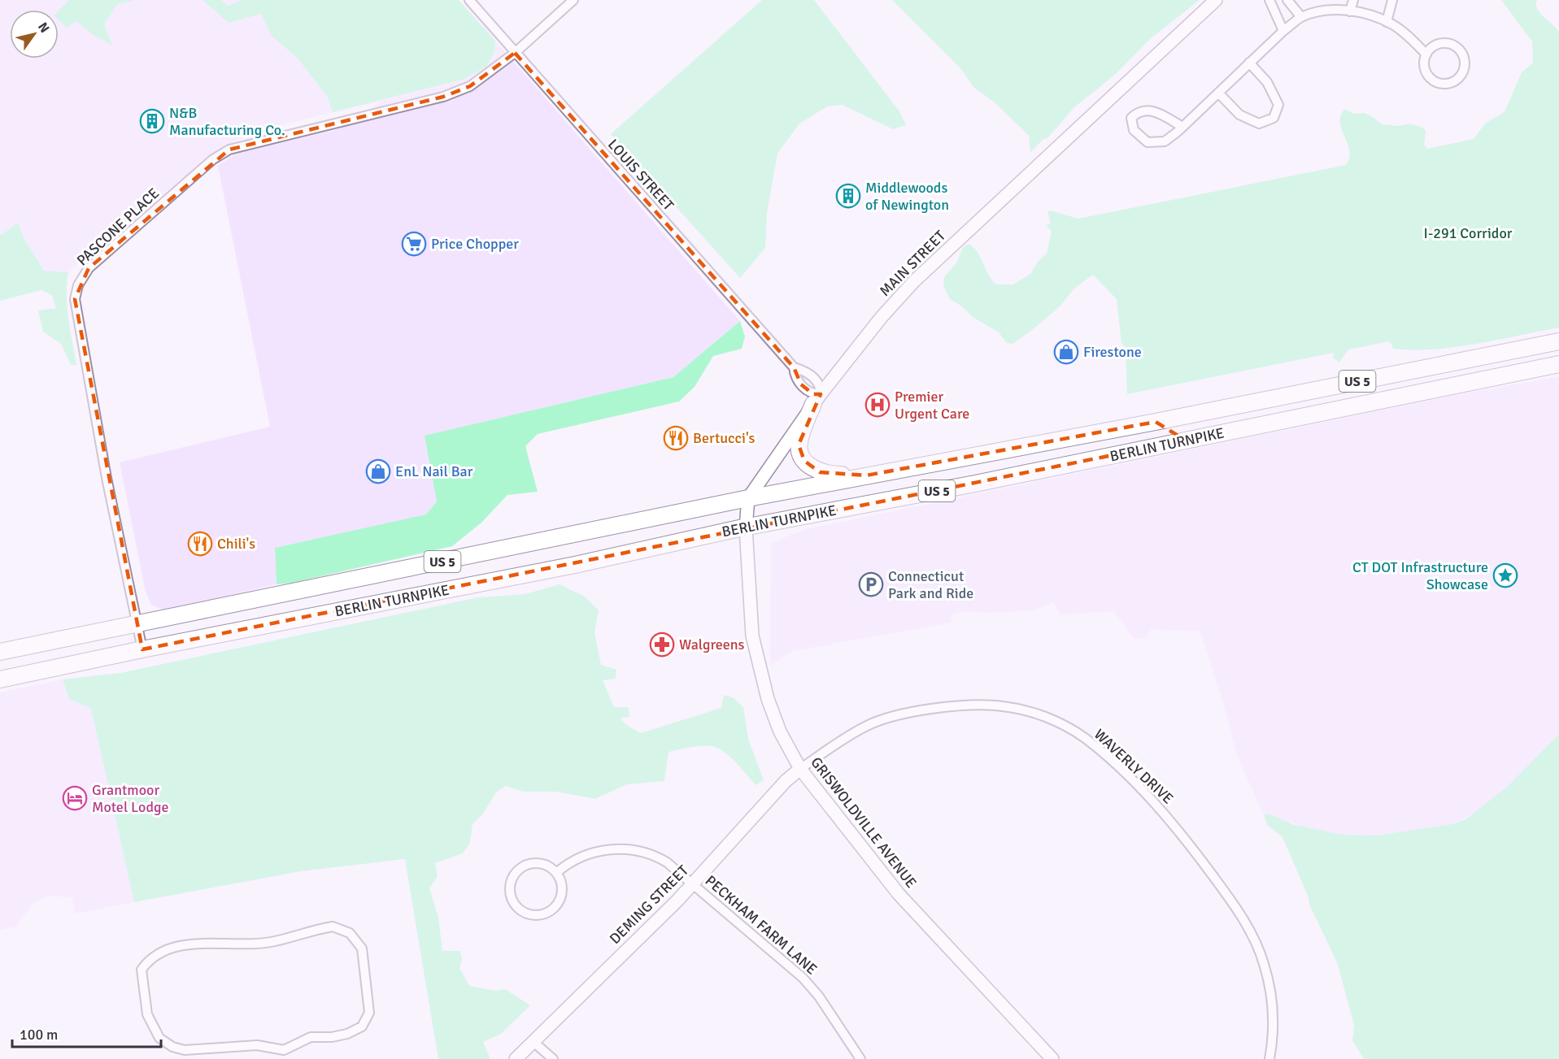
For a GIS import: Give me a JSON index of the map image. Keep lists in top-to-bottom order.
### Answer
{
  "streets": {
    "highway": ["US 5", "BERLIN TURNPIKE"],
    "street": [
      "LOUIS STREET",
      "PASCONE PLACE",
      "MAIN STREET",
      "WAVERLY DRIVE",
      "GRISWOLDVILLE AVENUE",
      "DEMING STREET",
      "PECKHAM FARM LANE"
    ]
  },
  "crossings": [
    ["LOUIS STREET", "PASCONE PLACE"],
    ["LOUIS STREET", "MAIN STREET"],
    ["PASCONE PLACE", "BERLIN TURNPIKE"],
    ["MAIN STREET", "BERLIN TURNPIKE"],
    ["MAIN STREET", "GRISWOLDVILLE AVENUE"],
    ["BERLIN TURNPIKE", "GRISWOLDVILLE AVENUE"],
    ["WAVERLY DRIVE", "GRISWOLDVILLE AVENUE"],
    ["WAVERLY DRIVE", "DEMING STREET"],
    ["GRISWOLDVILLE AVENUE", "DEMING STREET"],
    ["DEMING STREET", "PECKHAM FARM LANE"]
  ],
  "parks": ["I-291 Corridor"],
  "places": {
    "building": ["N&B Manufacturing Co.", "Middlewoods of Newington"],
    "supermarket": ["Price Chopper"],
    "shop": ["Firestone", "EnL Nail Bar"],
    "hospital": ["Premier Urgent Care"],
    "restaurant": ["Bertucci's", "Chili's"],
    "place": ["CT DOT Infrastructure Showcase"],
    "parking": ["Connecticut Park and Ride"],
    "pharmacy": ["Walgreens"],
    "hotel": ["Grantmoor Motel Lodge"]
  },
  "scale_bar": "100 m",
  "north": "top right"
}
